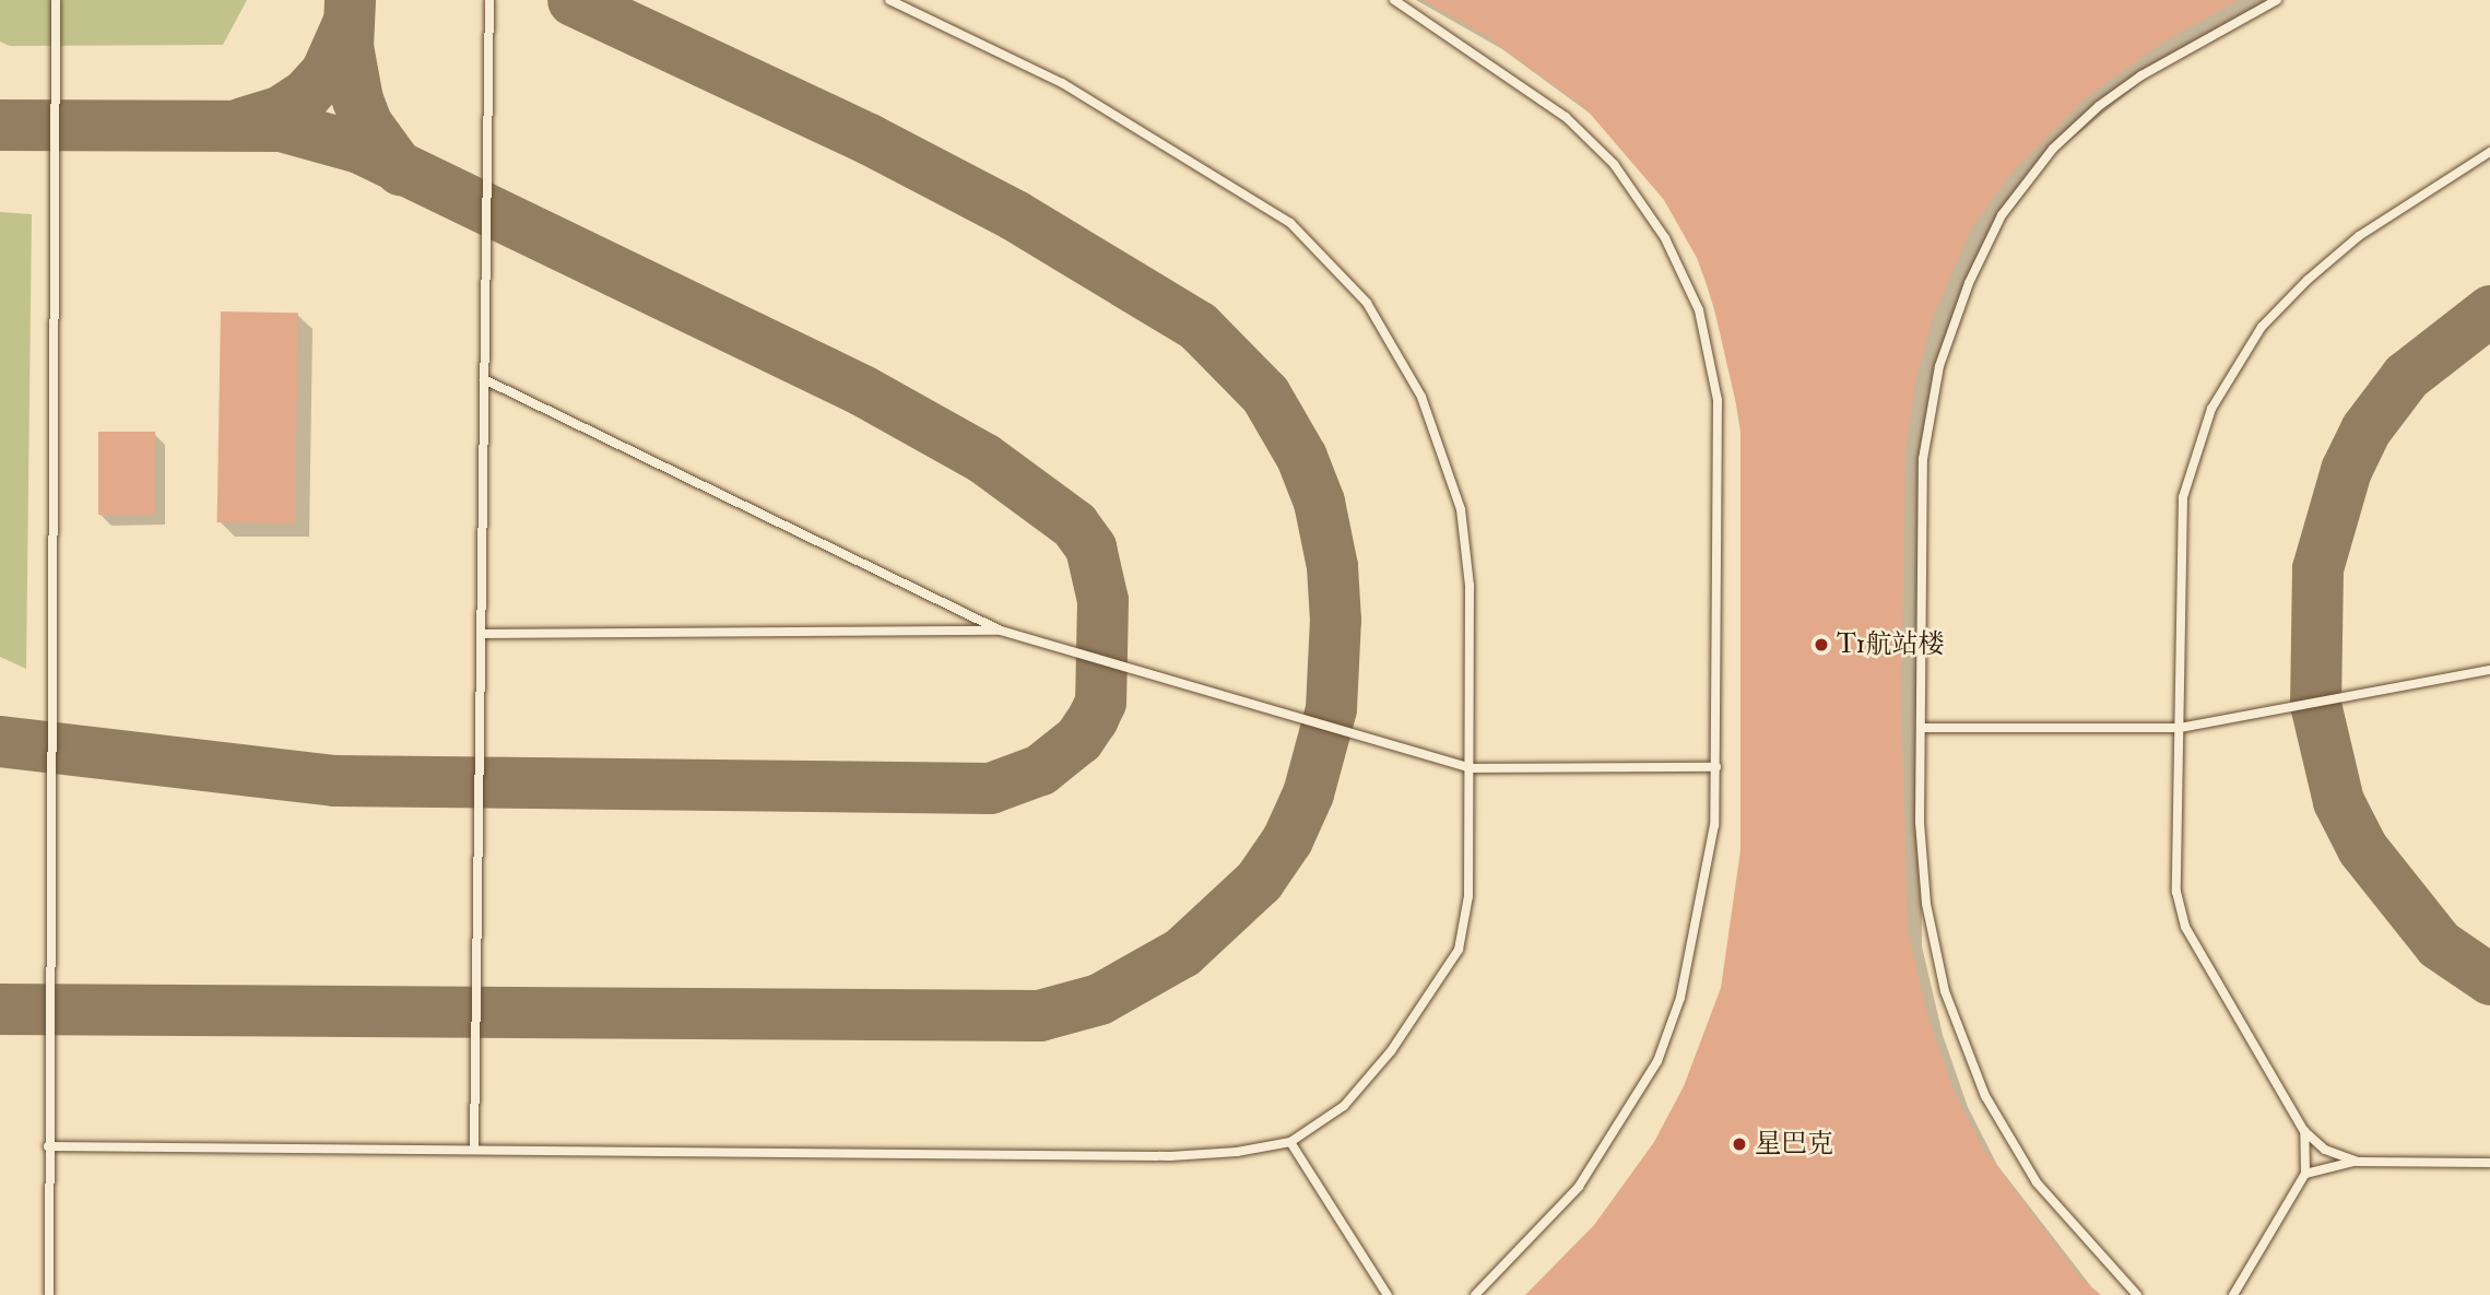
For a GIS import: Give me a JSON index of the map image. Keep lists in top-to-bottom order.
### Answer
{
  "places": ["T1航站楼", "星巴克"]
}
